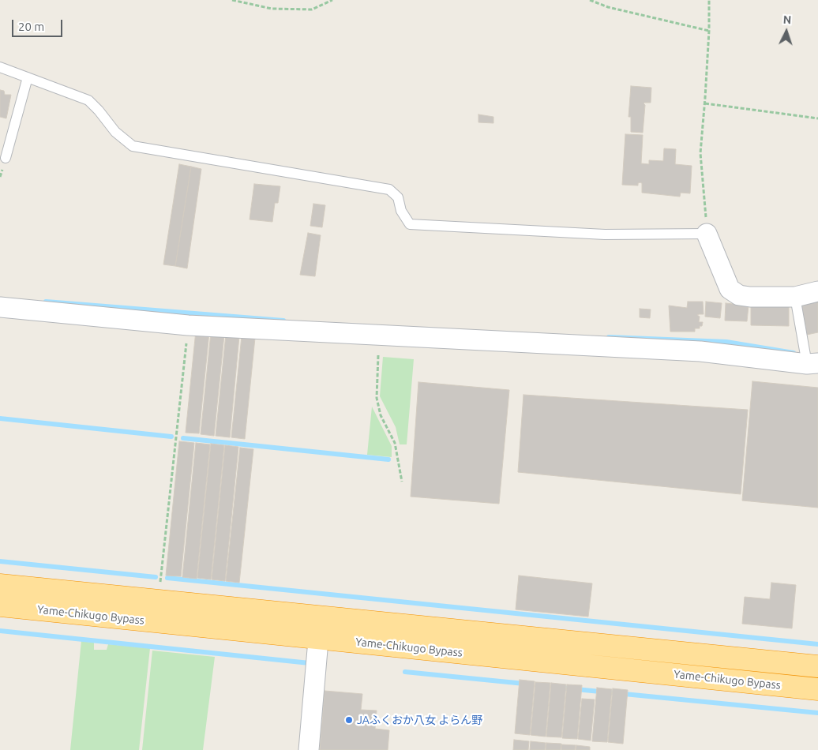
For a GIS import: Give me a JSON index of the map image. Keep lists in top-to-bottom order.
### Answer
{
  "streets": {
    "highway": ["Yame-Chikugo Bypass"]
  },
  "places": ["JAふくおか八女 よらん野"],
  "scale_bar": "20 m",
  "north": "top"
}
